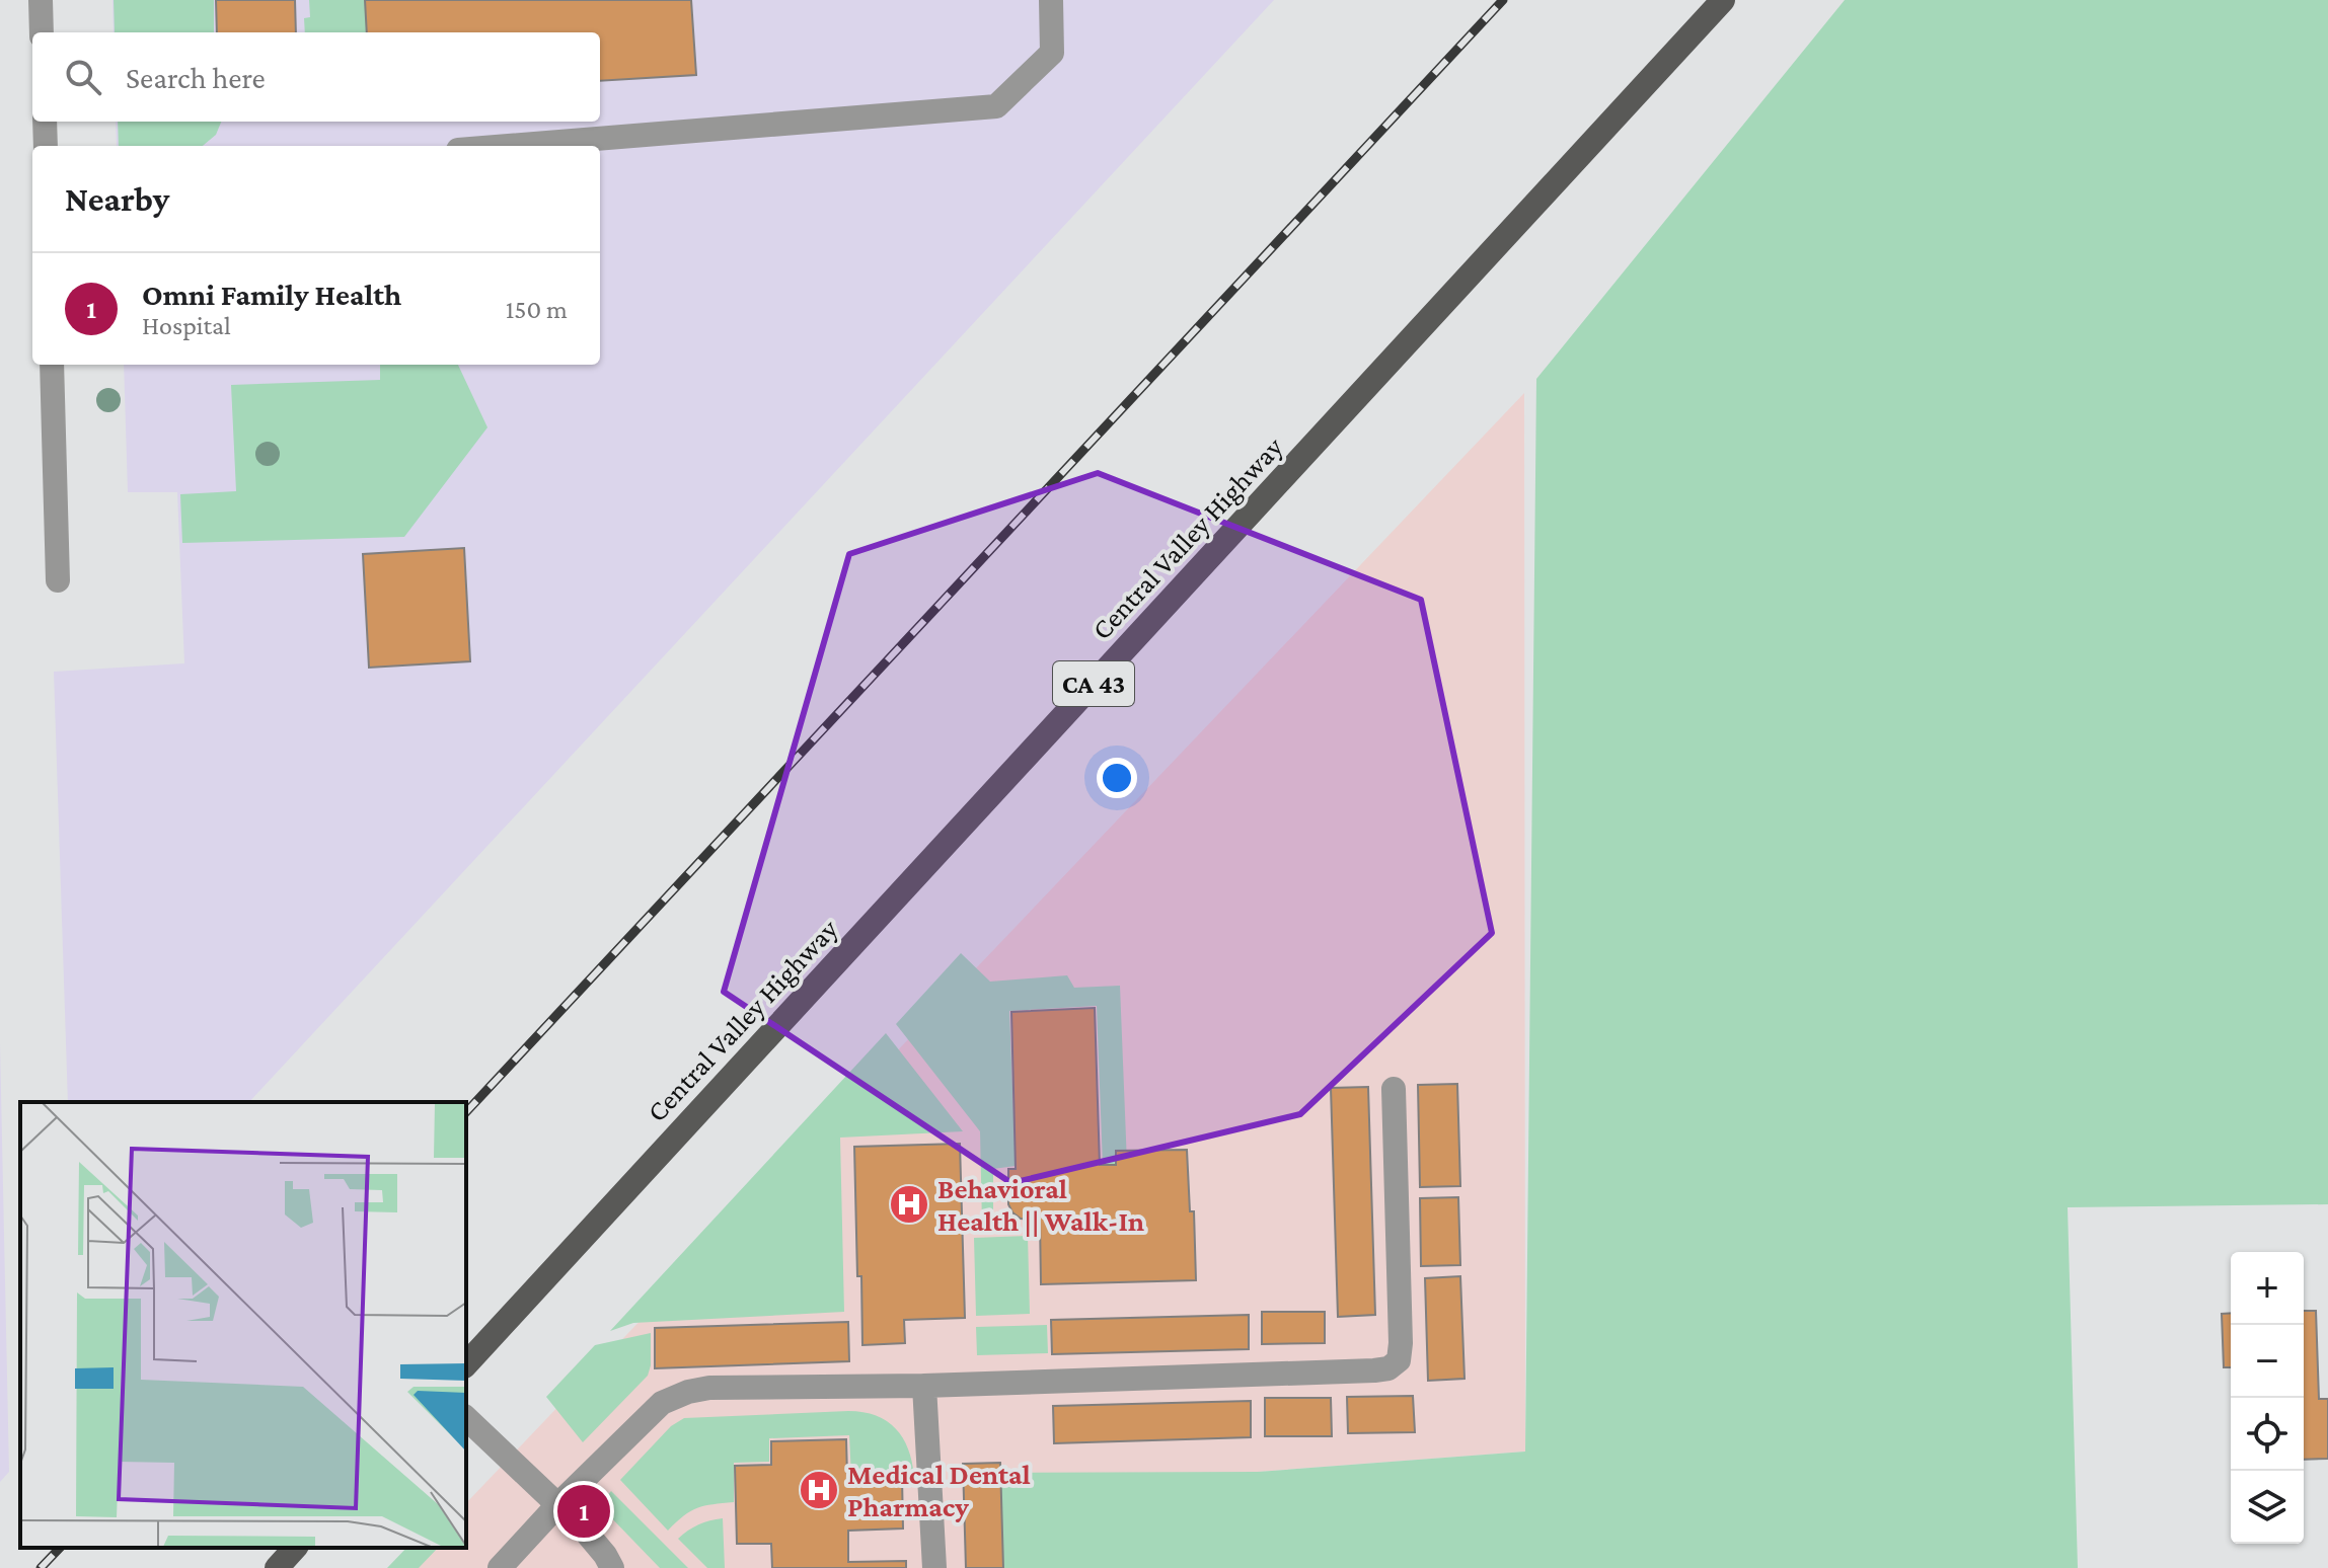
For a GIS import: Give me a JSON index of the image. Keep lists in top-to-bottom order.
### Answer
{
  "streets": {
    "main road": ["Central Valley Highway", "CA 43"]
  },
  "places": {
    "hospital": ["Behavioral Health || Walk-In", "Medical Dental Pharmacy"]
  },
  "page": {
    "search": "Search here",
    "heading": "Nearby",
    "list": [
      {
        "mark": "1",
        "name": "Omni Family Health",
        "note": "Hospital",
        "value": "150 m"
      }
    ],
    "map_buttons": ["+", "−"],
    "pins": "1"
  }
}
